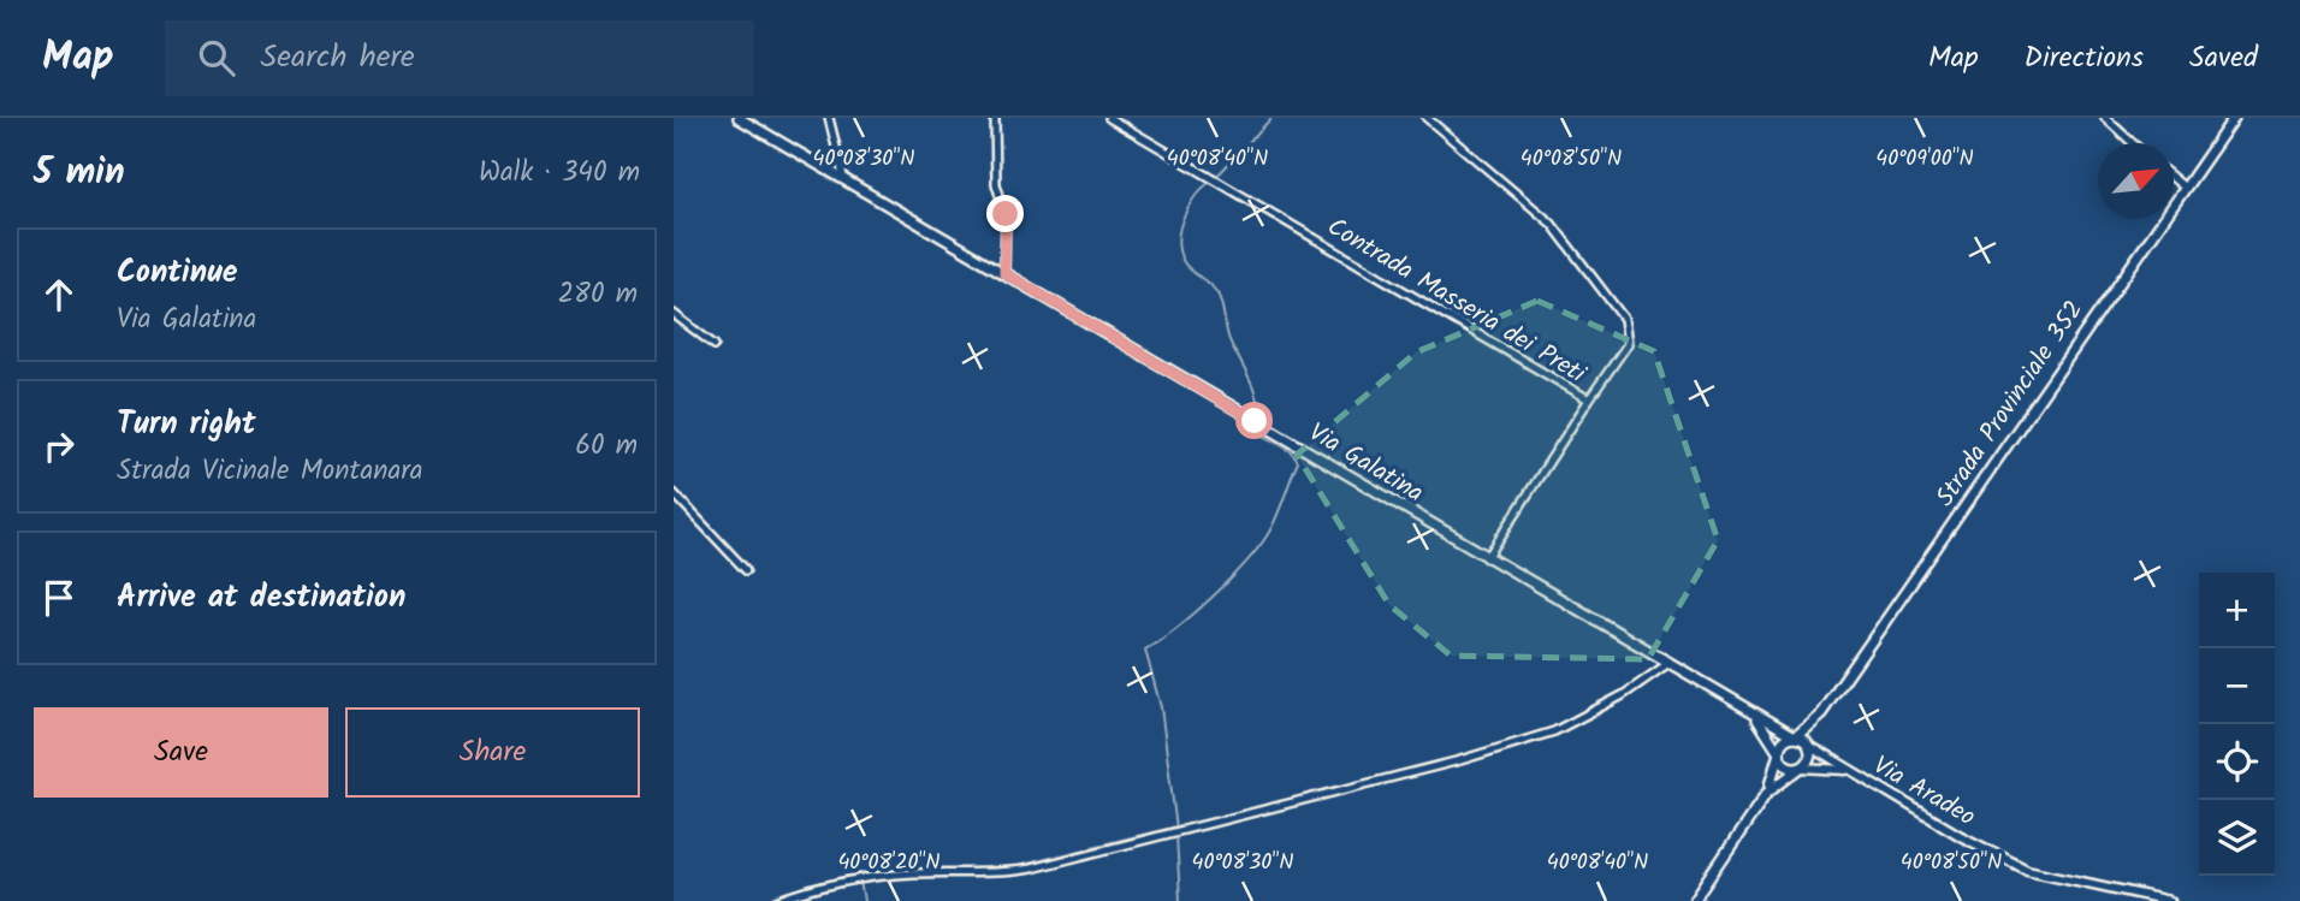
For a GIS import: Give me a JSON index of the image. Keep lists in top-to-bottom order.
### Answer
{
  "streets": {
    "main road": ["Strada Provinciale 352", "Via Galatina"],
    "street": ["Contrada Masseria dei Preti", "Via Aradeo"]
  },
  "crossings": [
    ["Strada Provinciale 352", "Via Galatina"],
    ["Strada Provinciale 352", "Via Aradeo"],
    ["Via Galatina", "Via Aradeo"]
  ],
  "north": "top right",
  "page": {
    "header": "Map",
    "search": "Search here",
    "nav": ["Map", "Directions", "Saved"],
    "heading": ["5 min", "Walk · 340 m"],
    "list": [
      ["Continue", "Via Galatina", "280 m"],
      ["Turn right", "Strada Vicinale Montanara", "60 m"],
      "Arrive at destination"
    ],
    "map_buttons": ["+", "−"],
    "buttons": ["Save", "Share"]
  },
  "coordinates": [
    "40°08'30\"N",
    "40°08'40\"N",
    "40°08'50\"N",
    "40°09'00\"N",
    "40°08'20\"N"
  ]
}
